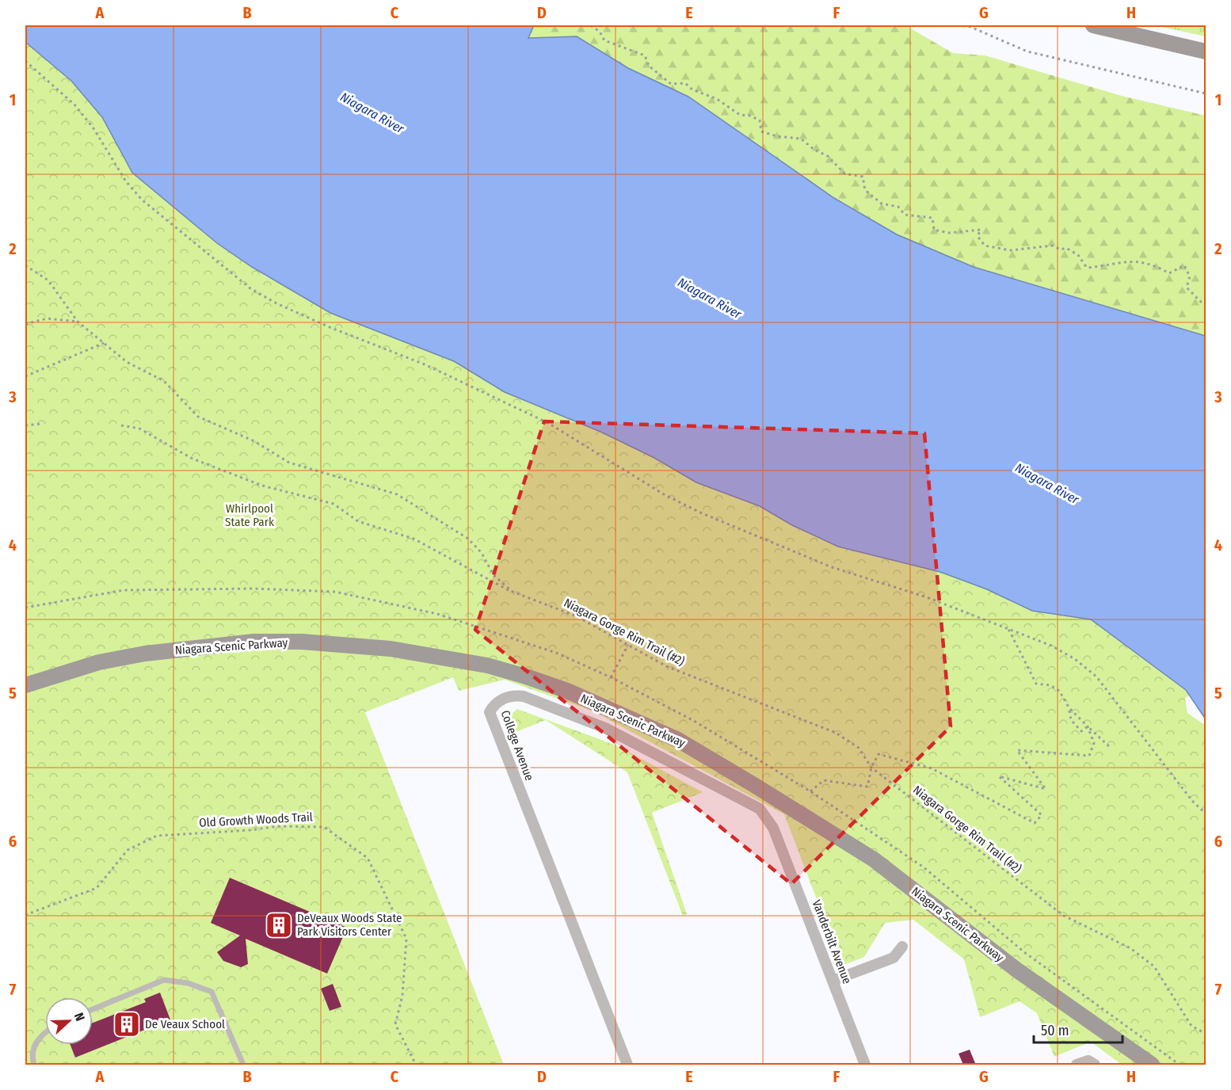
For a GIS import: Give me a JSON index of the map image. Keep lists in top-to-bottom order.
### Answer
{
  "streets": {
    "main road": ["Niagara Scenic Parkway"],
    "street": ["College Avenue", "Vanderbilt Avenue"],
    "path": ["Niagara Gorge Rim Trail (#2)", "Old Growth Woods Trail"]
  },
  "crossings": [
    ["College Avenue", "Vanderbilt Avenue"]
  ],
  "water": ["Niagara River"],
  "parks": ["Whirlpool State Park"],
  "places": {
    "building": ["DeVeaux Woods State Park Visitors Center", "De Veaux School"]
  },
  "scale_bar": "50 m",
  "north": "right",
  "grid": {
    "columns": [
      "A",
      "B",
      "C",
      "D",
      "E",
      "F",
      "G",
      "H"
    ],
    "rows": [
      "1",
      "2",
      "3",
      "4",
      "5",
      "6",
      "7"
    ]
  }
}
